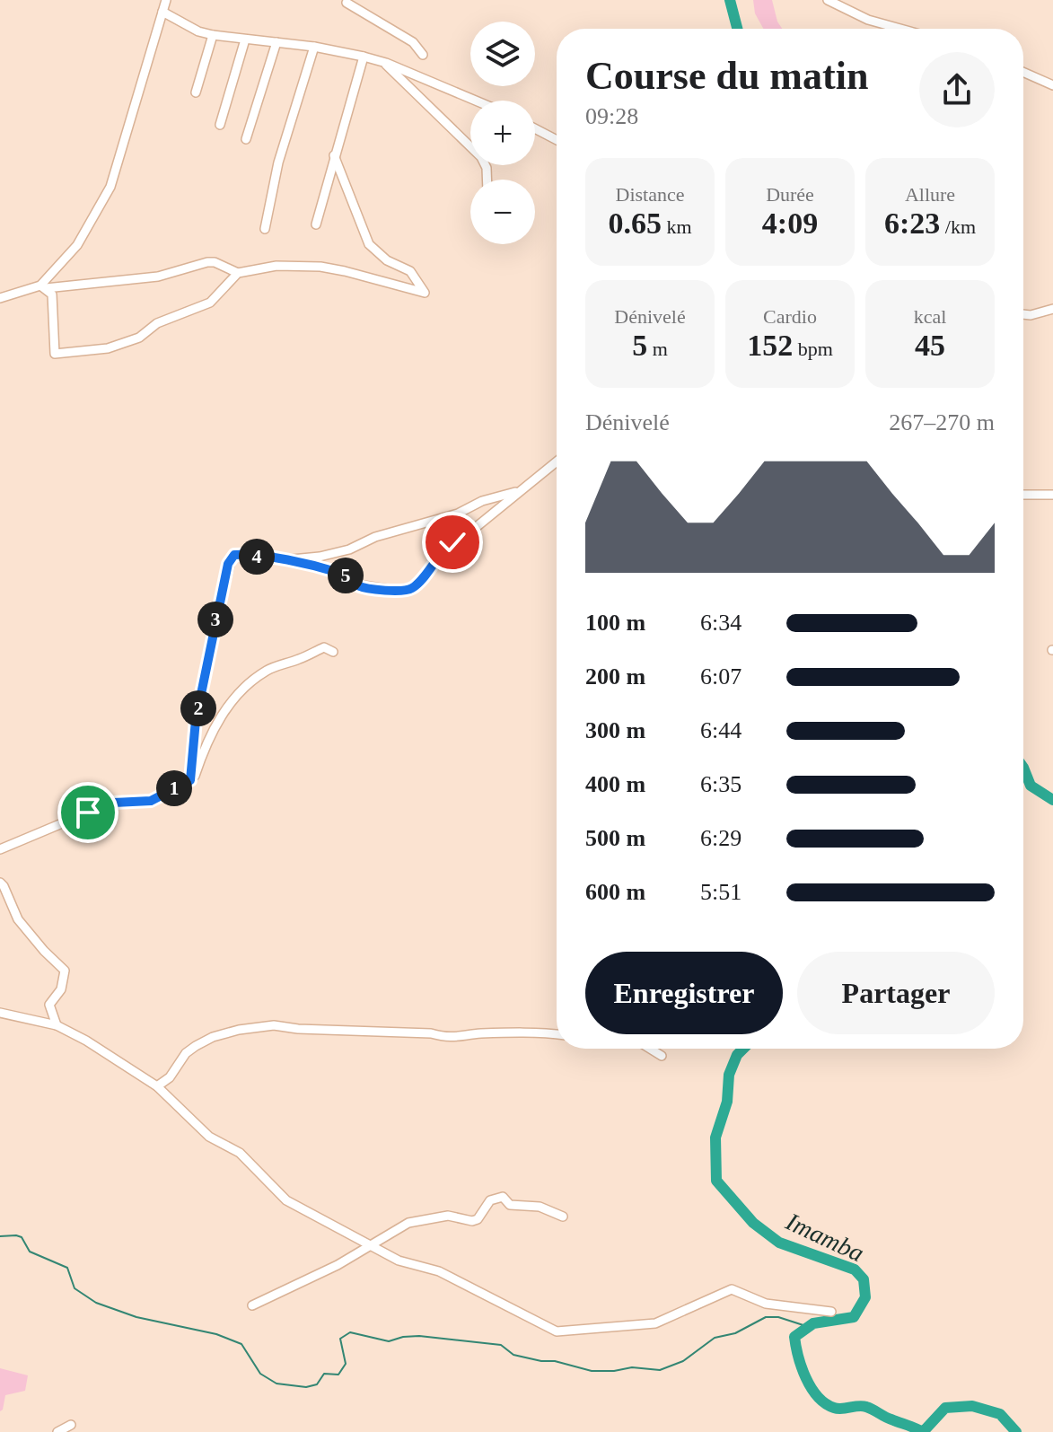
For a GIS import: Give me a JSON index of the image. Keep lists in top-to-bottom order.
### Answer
{
  "water": ["Imamba"],
  "page": {
    "map_buttons": ["+", "−"],
    "heading": ["Course du matin", "09:28"],
    "stats": [
      ["Distance", "0.65 km"],
      ["Durée", "4:09"],
      ["Allure", "6:23 /km"],
      ["Dénivelé", "5 m"],
      ["Cardio", "152 bpm"],
      ["kcal", "45"]
    ],
    "chart": ["Dénivelé", "267–270 m"],
    "pins": [
      "4",
      "5",
      "3",
      "2",
      "1"
    ],
    "list": [
      {
        "name": "100 m",
        "note": "6:34"
      },
      {
        "name": "200 m",
        "note": "6:07"
      },
      {
        "name": "300 m",
        "note": "6:44"
      },
      {
        "name": "400 m",
        "note": "6:35"
      },
      {
        "name": "500 m",
        "note": "6:29"
      },
      {
        "name": "600 m",
        "note": "5:51"
      }
    ],
    "buttons": ["Enregistrer", "Partager"]
  }
}
